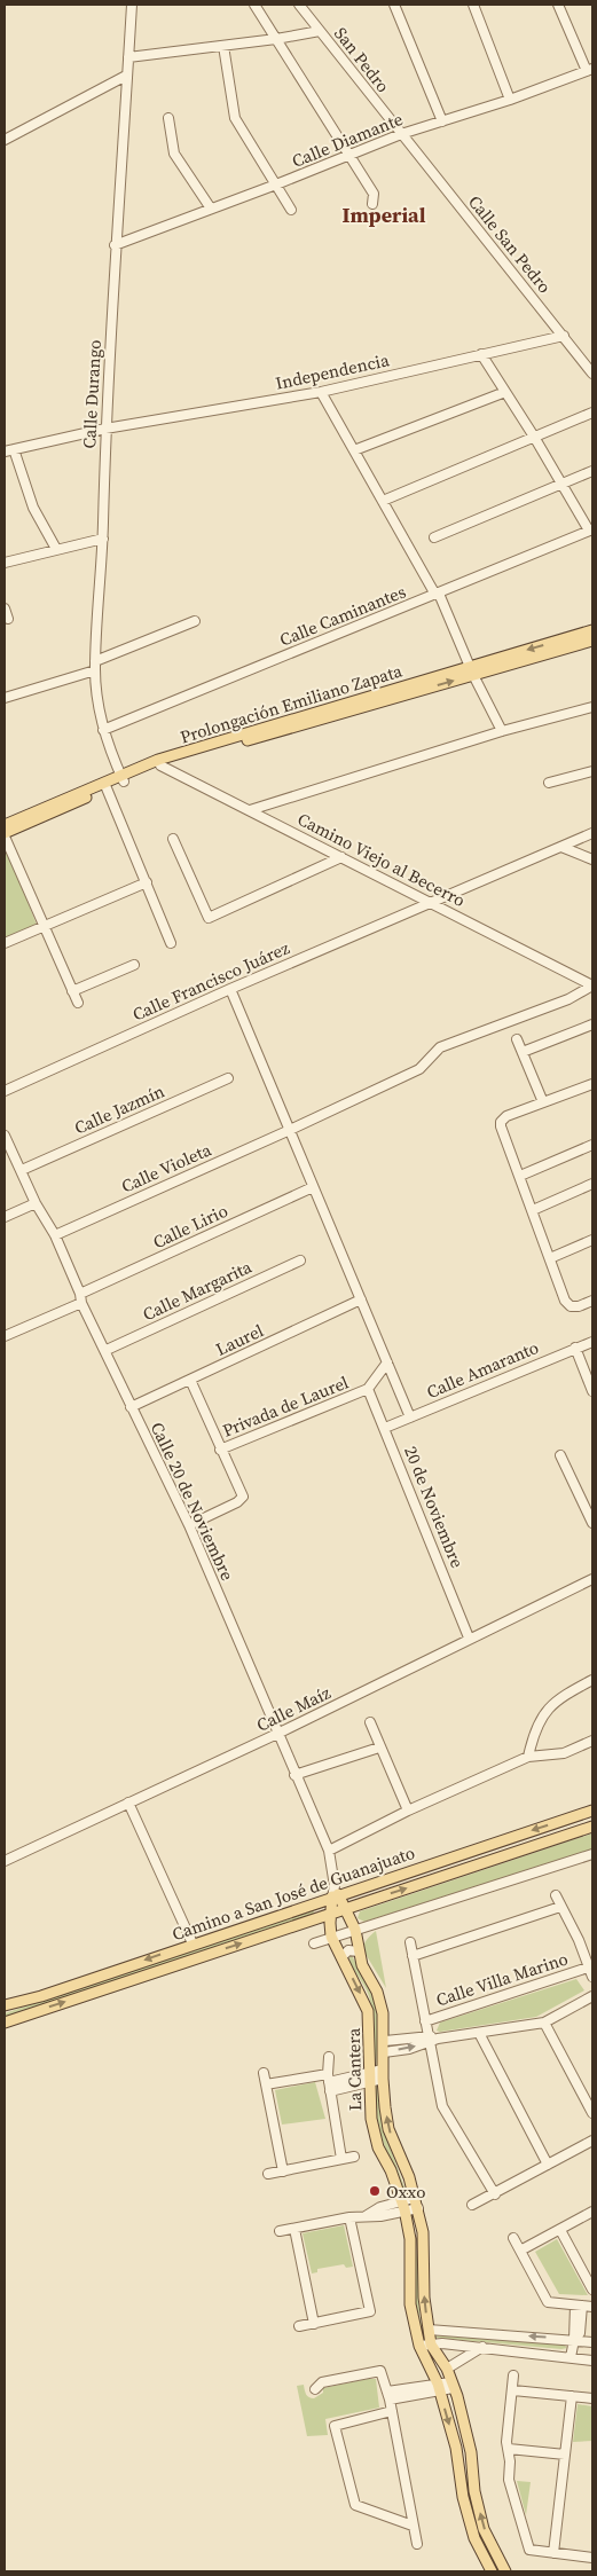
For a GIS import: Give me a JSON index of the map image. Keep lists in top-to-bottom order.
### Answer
{
  "streets": {
    "main road": ["Prolongación Emiliano Zapata", "Camino a San José de Guanajuato", "La Cantera"],
    "street": [
      "San Pedro",
      "Calle Diamante",
      "Calle San Pedro",
      "Independencia",
      "Calle Durango",
      "Calle Caminantes",
      "Camino Viejo al Becerro",
      "Calle Francisco Juárez",
      "Calle Jazmín",
      "Calle Violeta",
      "Calle Lirio",
      "Calle Margarita",
      "Laurel",
      "Calle Amaranto",
      "Privada de Laurel",
      "Calle 20 de Noviembre",
      "20 de Noviembre",
      "Calle Maíz",
      "Calle Villa Marino"
    ]
  },
  "crossings": [
    ["San Pedro", "Calle Diamante"],
    ["San Pedro", "Calle San Pedro"],
    ["Calle Diamante", "Calle San Pedro"],
    ["Calle Diamante", "Calle Durango"],
    ["Calle San Pedro", "Independencia"],
    ["Independencia", "Calle Durango"],
    ["Calle Durango", "Calle Caminantes"],
    ["Calle Durango", "Prolongación Emiliano Zapata"],
    ["Prolongación Emiliano Zapata", "Camino Viejo al Becerro"],
    ["Camino Viejo al Becerro", "Calle Francisco Juárez"],
    ["Camino Viejo al Becerro", "Calle Violeta"],
    ["Calle Jazmín", "Calle 20 de Noviembre"],
    ["Calle Violeta", "Calle 20 de Noviembre"],
    ["Calle Lirio", "Calle 20 de Noviembre"],
    ["Calle Margarita", "Calle 20 de Noviembre"],
    ["Laurel", "Privada de Laurel"],
    ["Laurel", "Calle 20 de Noviembre"],
    ["Calle Amaranto", "20 de Noviembre"],
    ["Privada de Laurel", "20 de Noviembre"],
    ["Calle 20 de Noviembre", "Calle Maíz"],
    ["Calle 20 de Noviembre", "Camino a San José de Guanajuato"],
    ["Calle 20 de Noviembre", "La Cantera"],
    ["20 de Noviembre", "Calle Maíz"],
    ["Camino a San José de Guanajuato", "La Cantera"]
  ],
  "districts": ["Imperial"],
  "places": ["Oxxo"]
}
